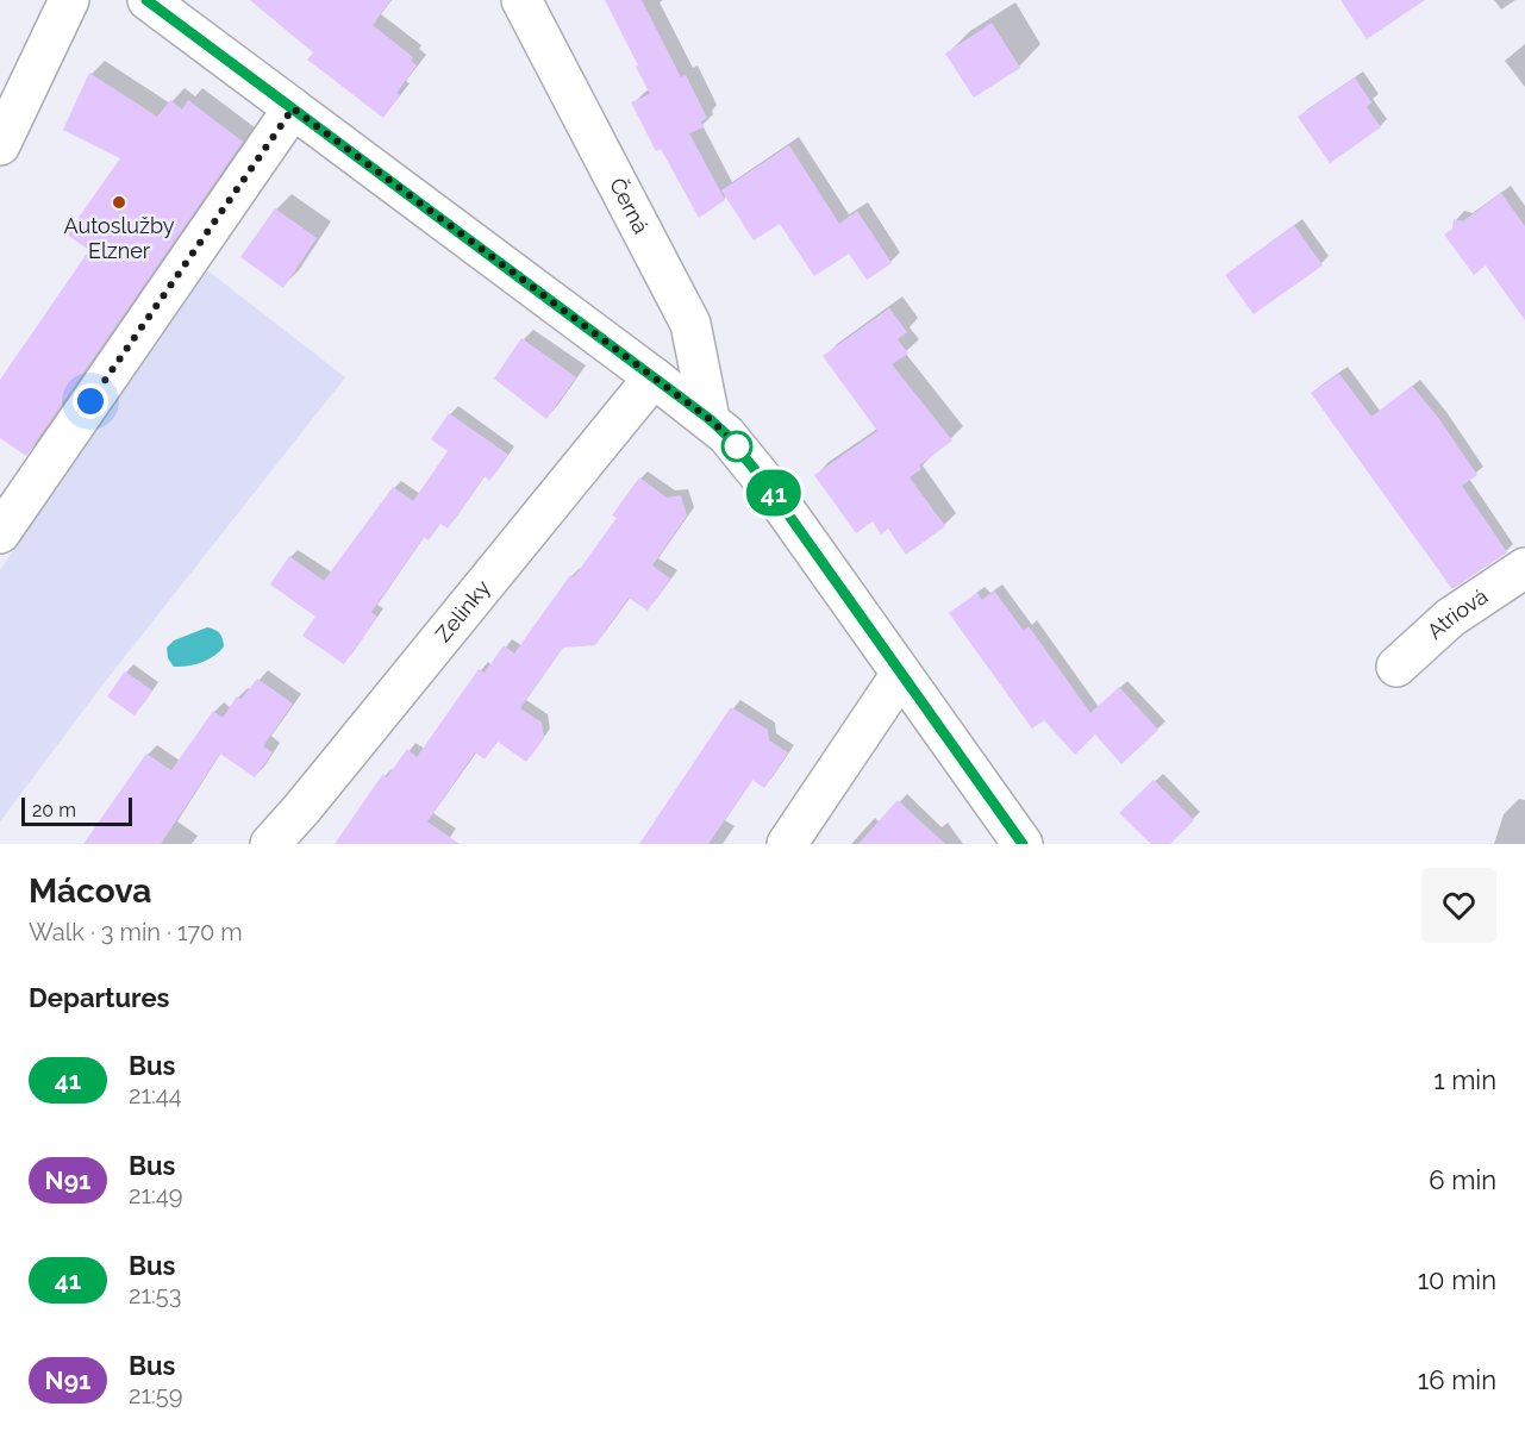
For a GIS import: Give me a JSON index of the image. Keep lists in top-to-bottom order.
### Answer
{
  "streets": {
    "street": ["Černá", "Zelinky", "Atriová"]
  },
  "places": ["Autoslužby Elzner"],
  "lines": ["bus line 41"],
  "scale_bar": "20 m",
  "page": {
    "on_map": "41",
    "scale": "20 m",
    "heading": [
      ["Mácova", "Walk · 3 min · 170 m"],
      "Departures"
    ],
    "list": [
      {
        "mark": "41",
        "name": "Bus",
        "note": "21:44",
        "value": "1 min"
      },
      {
        "mark": "N91",
        "name": "Bus",
        "note": "21:49",
        "value": "6 min"
      },
      {
        "mark": "41",
        "name": "Bus",
        "note": "21:53",
        "value": "10 min"
      },
      {
        "mark": "N91",
        "name": "Bus",
        "note": "21:59",
        "value": "16 min"
      }
    ]
  }
}
